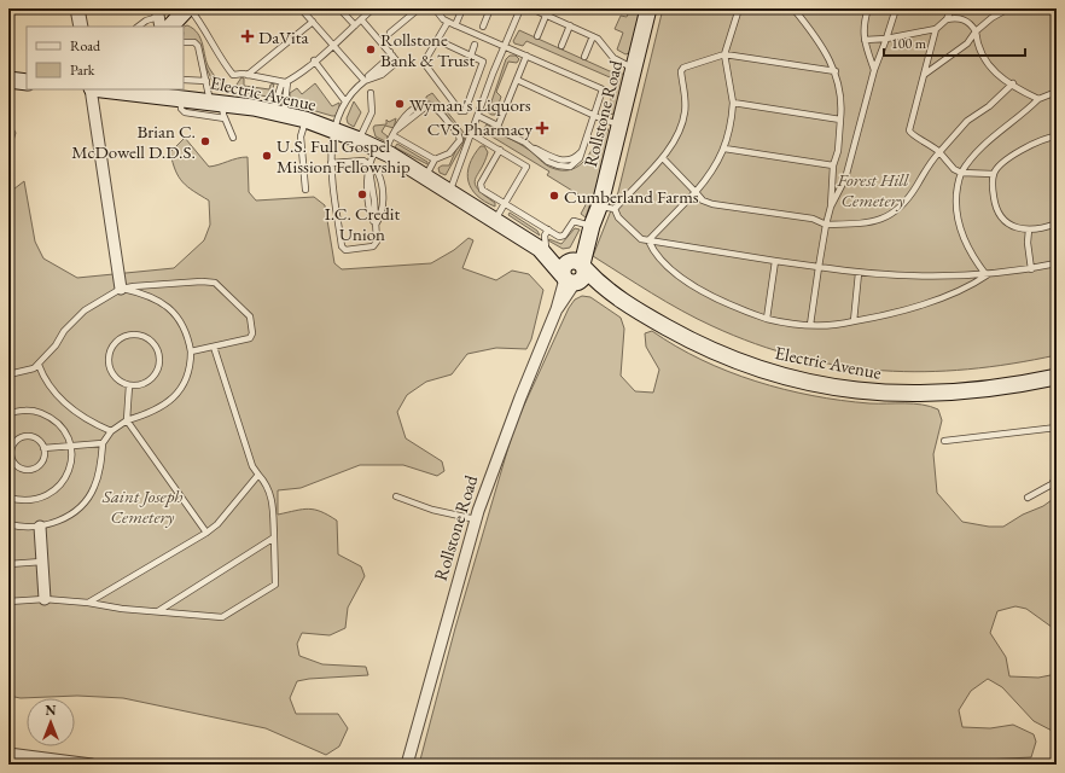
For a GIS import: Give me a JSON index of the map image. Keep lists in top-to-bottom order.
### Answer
{
  "streets": {
    "main road": ["Electric Avenue", "Rollstone Road"]
  },
  "crossings": [
    ["Electric Avenue", "Rollstone Road"]
  ],
  "parks": ["Forest Hill Cemetery", "Saint Joseph Cemetery"],
  "places": {
    "health": ["DaVita", "CVS Pharmacy"],
    "other": [
      "Rollstone Bank & Trust",
      "Wyman's Liquors",
      "Brian C. McDowell D.D.S.",
      "U.S. Full Gospel Mission Fellowship",
      "I.C. Credit Union",
      "Cumberland Farms"
    ]
  },
  "legend": ["Road", "Park"],
  "scale_bar": "100 m",
  "north": "top"
}
